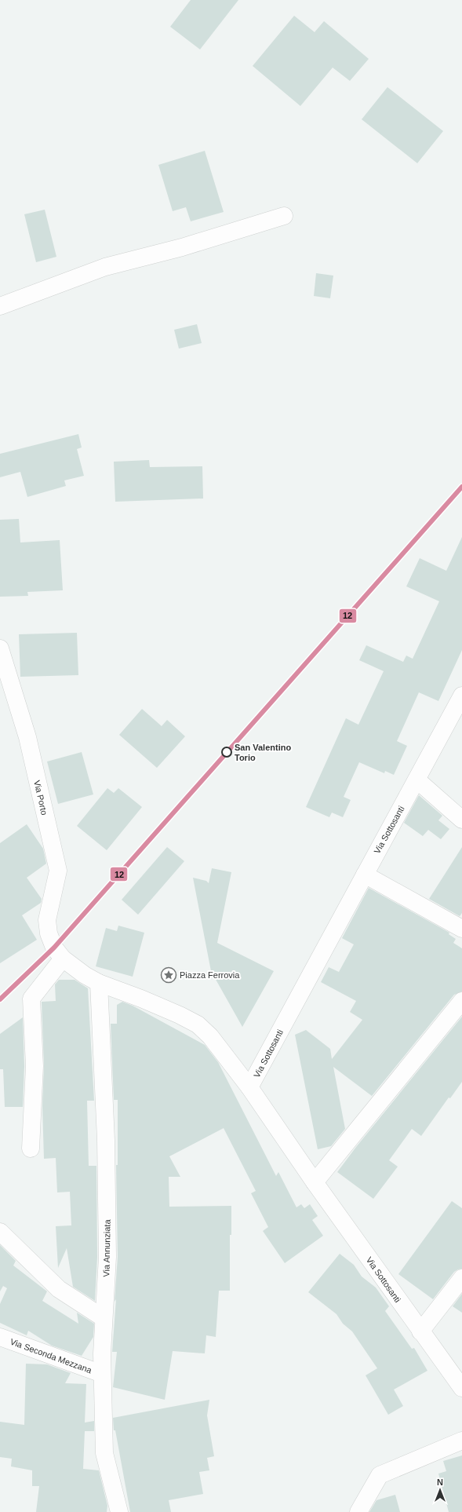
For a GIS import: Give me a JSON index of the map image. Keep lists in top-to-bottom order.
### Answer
{
  "streets": {
    "street": [
      "Via Porto",
      "Via Sottosanti",
      "Via Annunziata",
      "Via Seconda Mezzana"
    ]
  },
  "crossings": [
    ["Via Annunziata", "Via Seconda Mezzana"]
  ],
  "places": {
    "other": ["San Valentino Torio"],
    "place": ["Piazza Ferrovia"]
  },
  "lines": ["transit line 12"],
  "north": "top"
}
